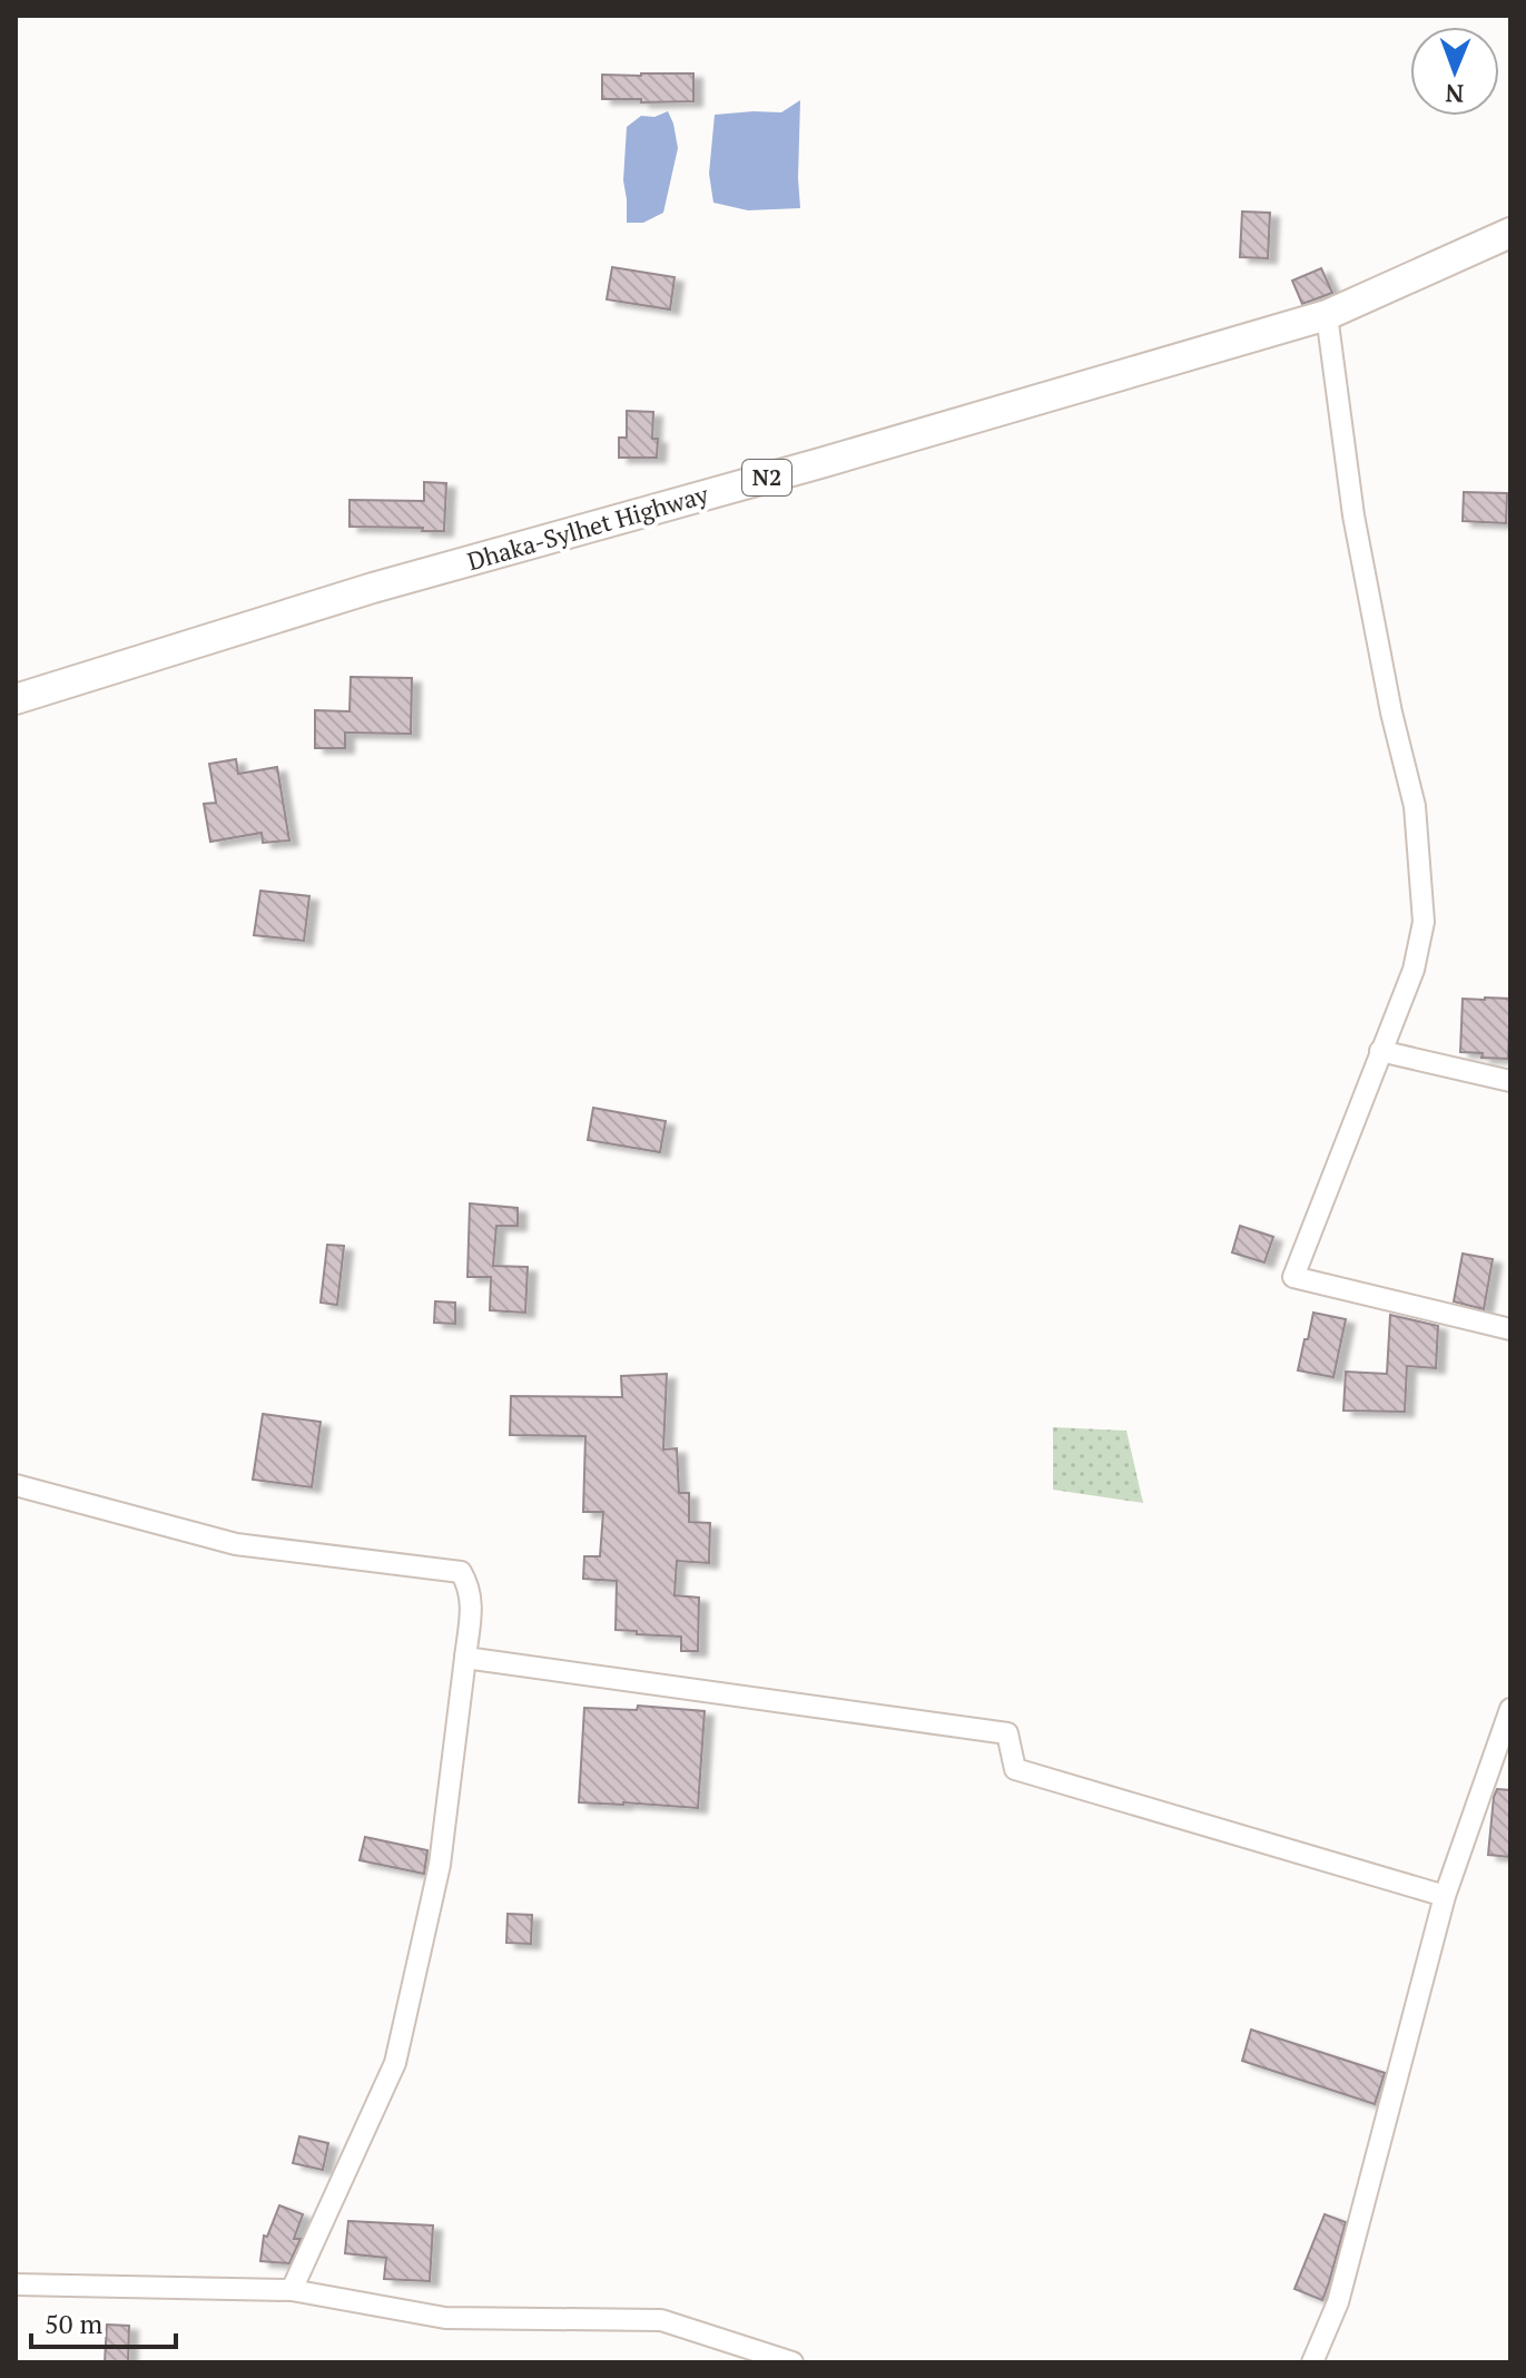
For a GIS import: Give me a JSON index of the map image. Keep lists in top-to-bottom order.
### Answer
{
  "streets": {
    "highway": ["N2", "Dhaka-Sylhet Highway"]
  },
  "scale_bar": "50 m",
  "north": "bottom"
}
